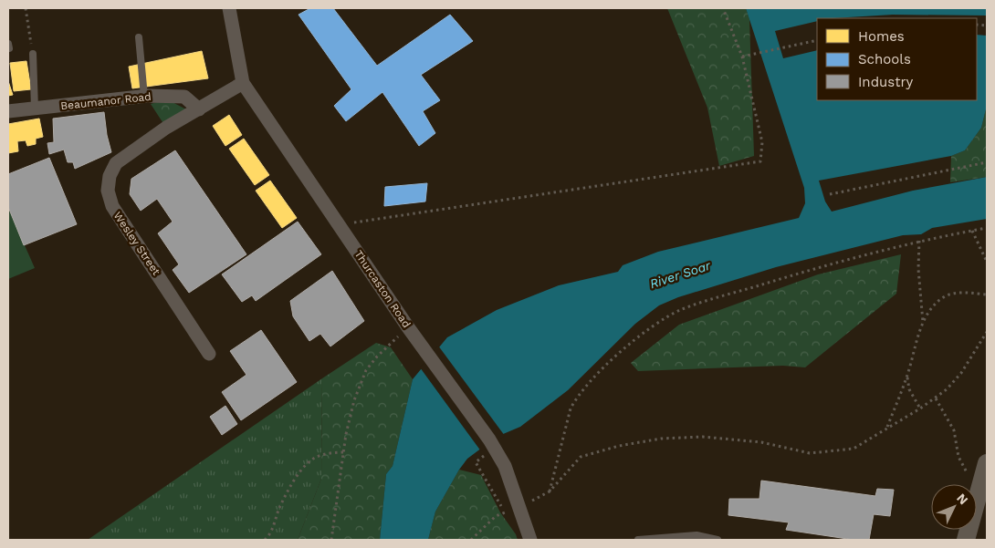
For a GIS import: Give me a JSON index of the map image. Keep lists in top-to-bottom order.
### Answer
{
  "streets": {
    "street": ["Beaumanor Road", "Wesley Street", "Thurcaston Road"]
  },
  "crossings": [
    ["Beaumanor Road", "Wesley Street"],
    ["Wesley Street", "Thurcaston Road"]
  ],
  "water": ["River Soar"],
  "legend": ["Homes", "Schools", "Industry"],
  "north": "top right"
}
